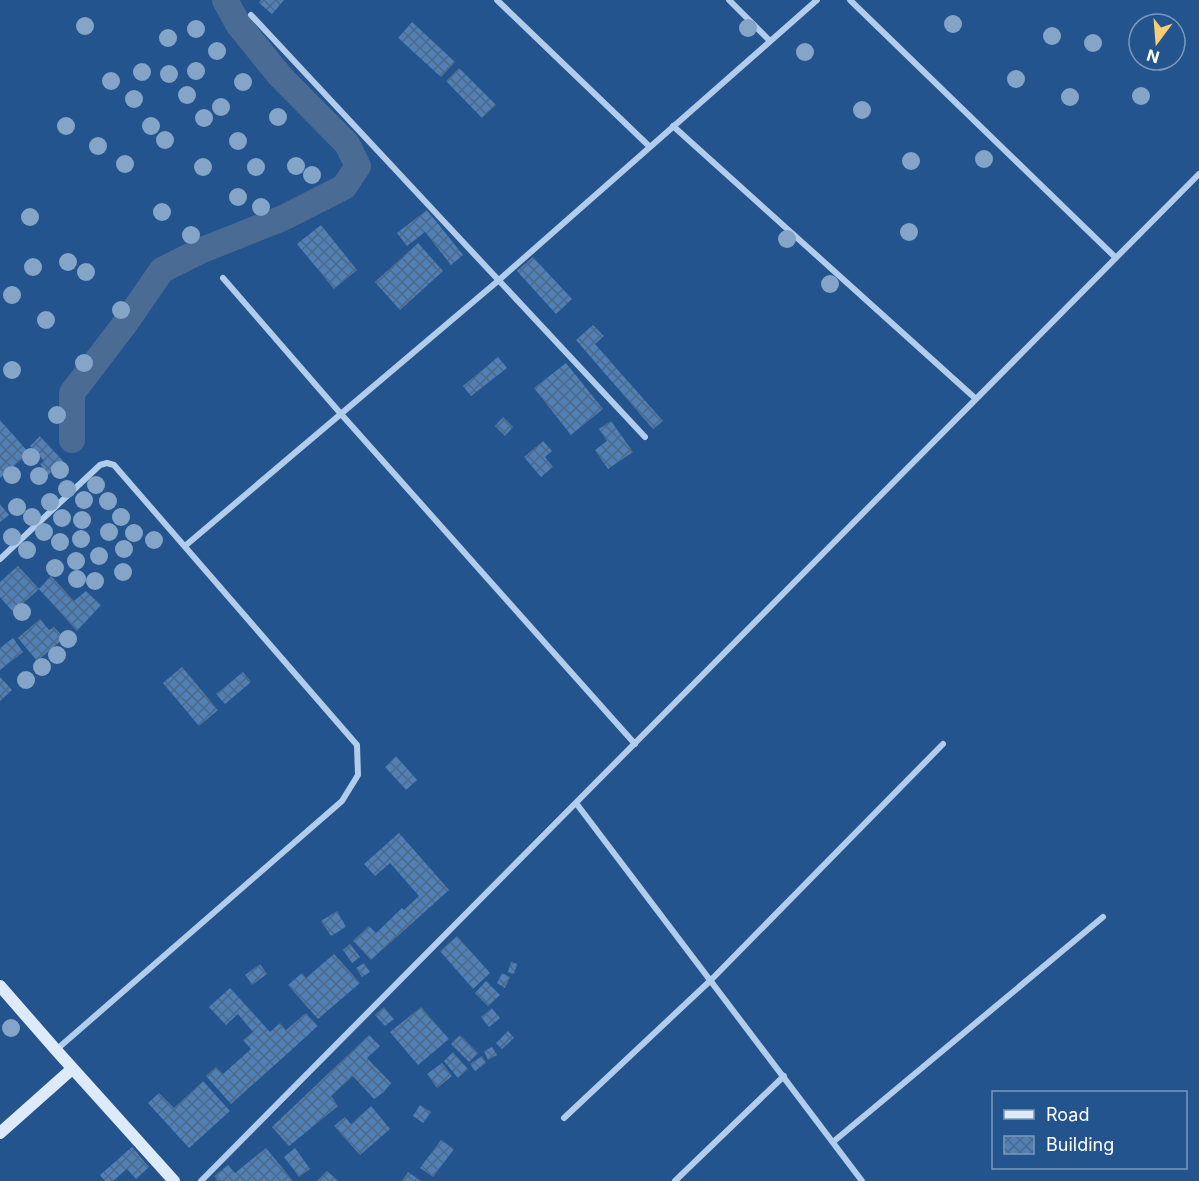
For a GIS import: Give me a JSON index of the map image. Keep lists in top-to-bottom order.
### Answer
{
  "legend": ["Road", "Building"],
  "north": "bottom"
}
